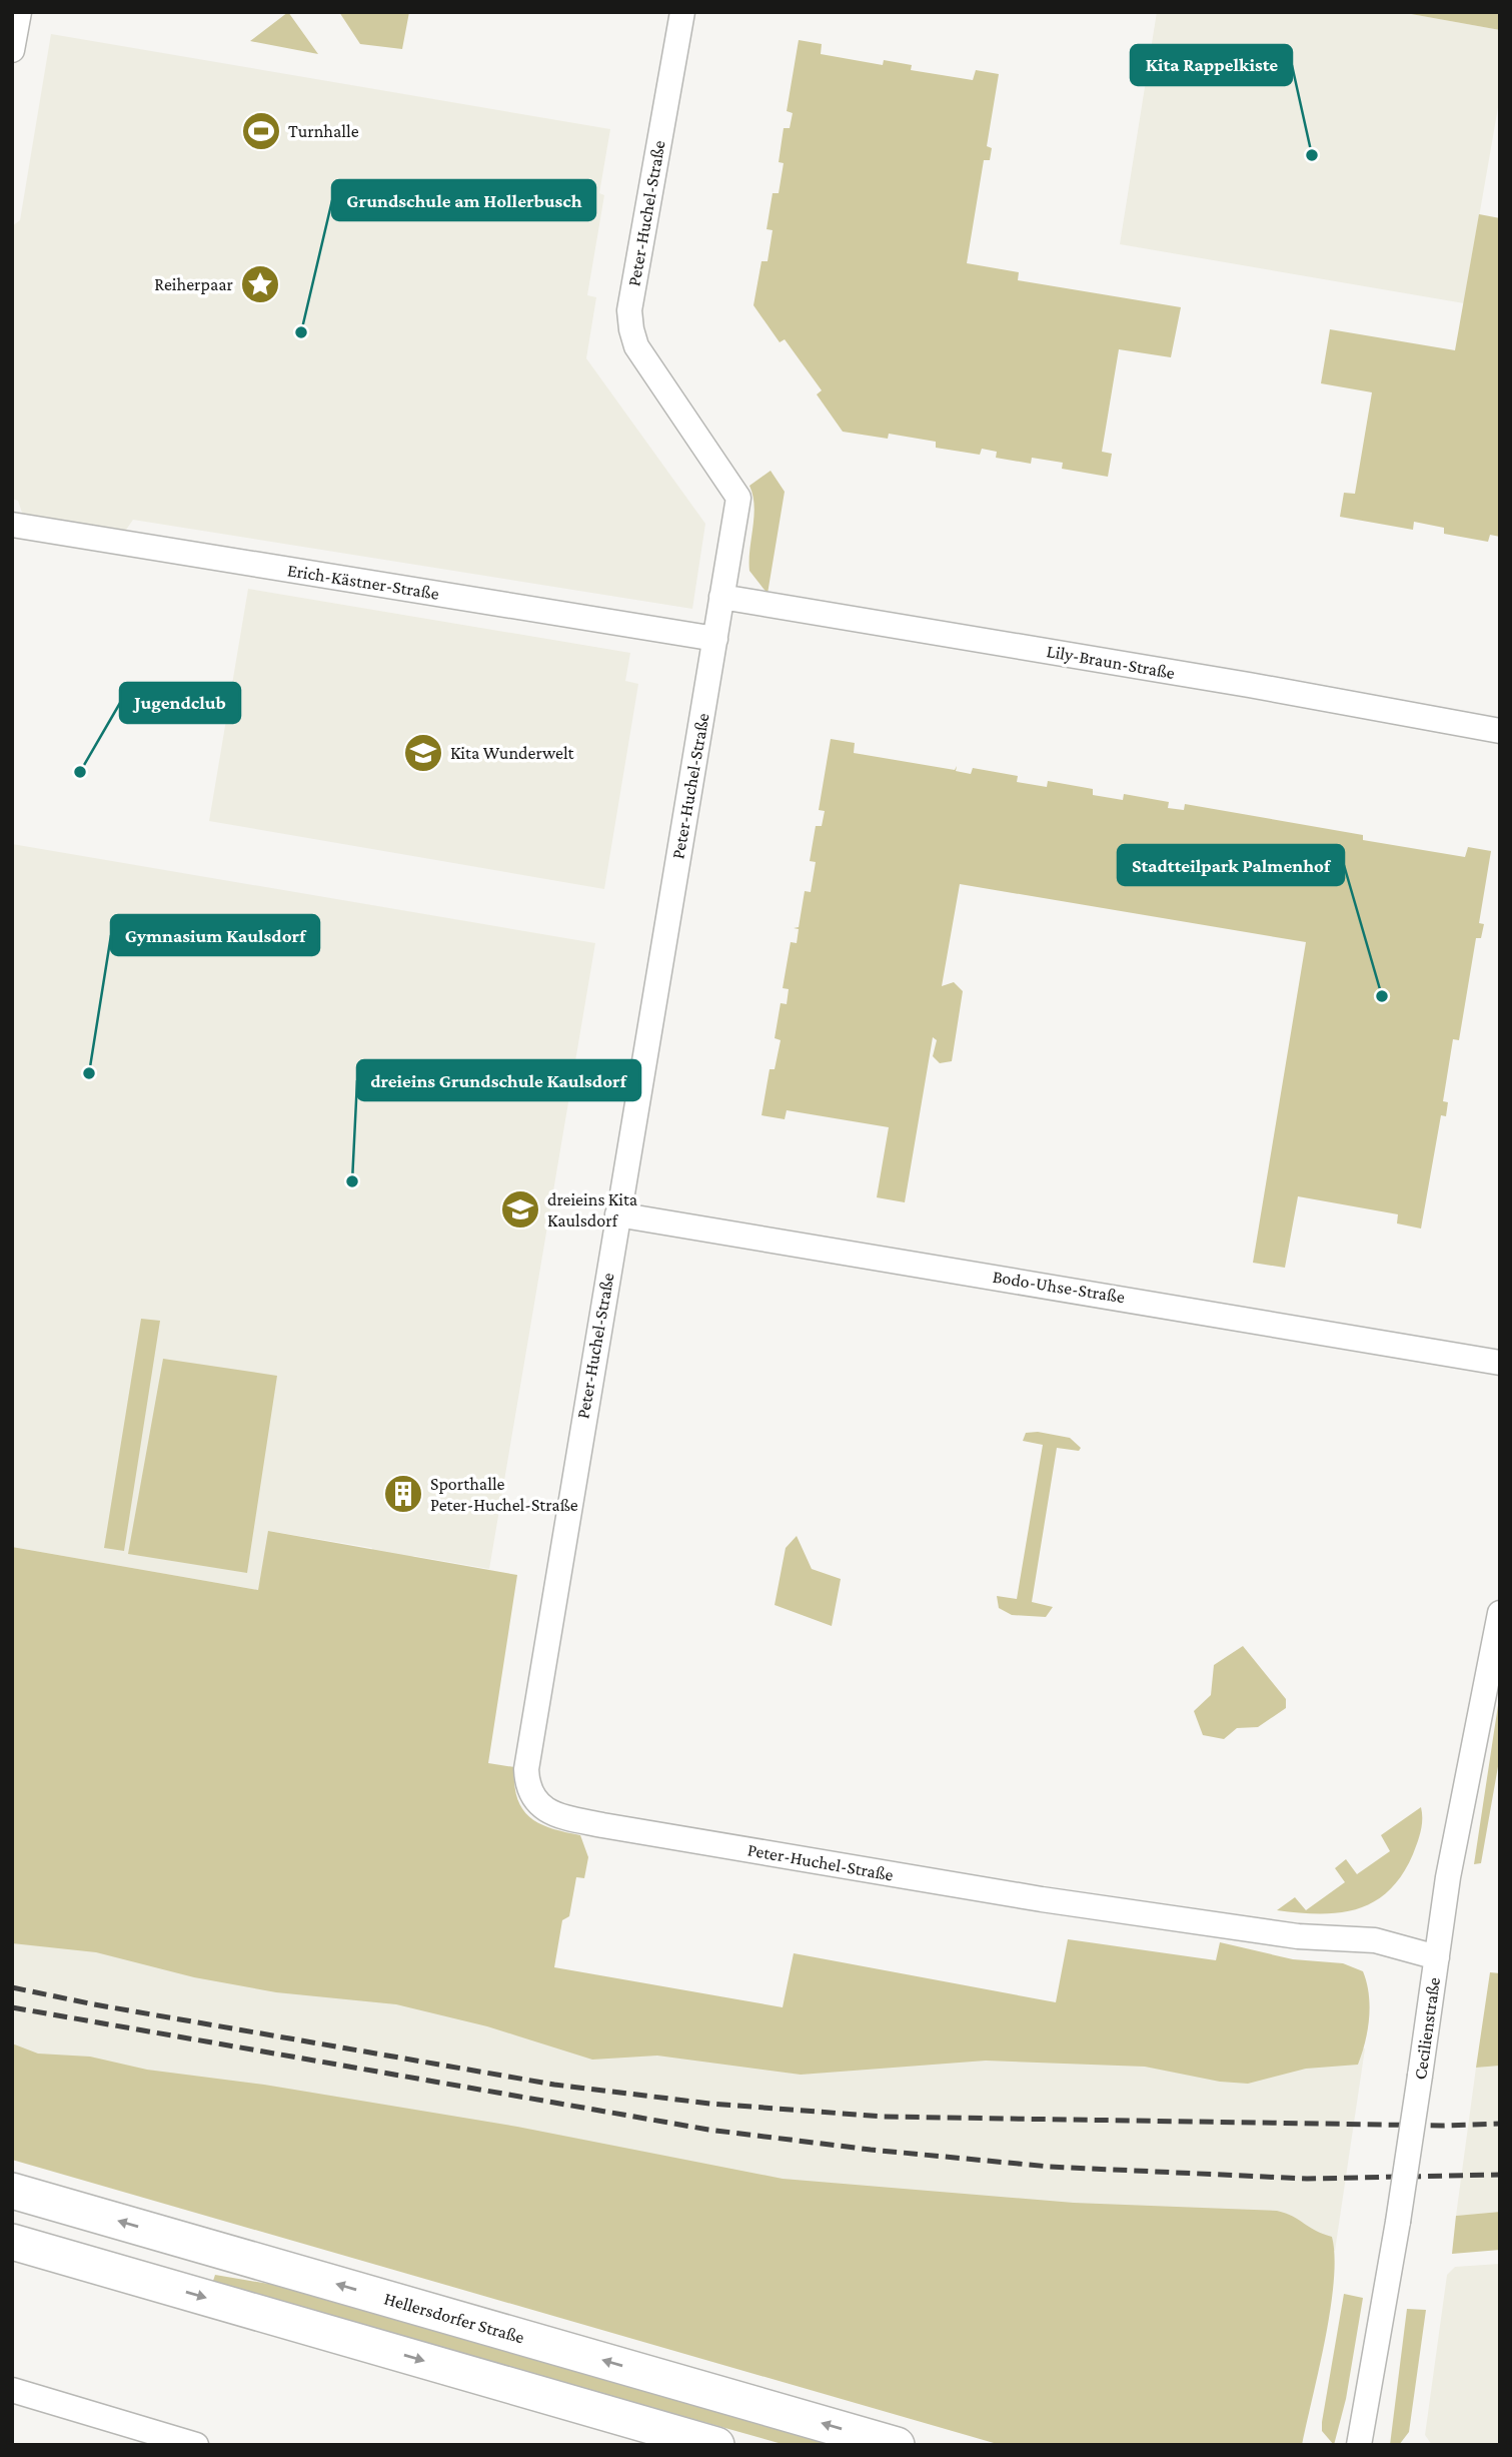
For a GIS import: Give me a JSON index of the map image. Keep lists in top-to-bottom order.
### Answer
{
  "streets": {
    "main road": ["Hellersdorfer Straße"],
    "street": [
      "Peter-Huchel-Straße",
      "Erich-Kästner-Straße",
      "Lily-Braun-Straße",
      "Bodo-Uhse-Straße",
      "Cecilienstraße"
    ]
  },
  "crossings": [
    ["Peter-Huchel-Straße", "Erich-Kästner-Straße"],
    ["Peter-Huchel-Straße", "Lily-Braun-Straße"],
    ["Peter-Huchel-Straße", "Bodo-Uhse-Straße"],
    ["Peter-Huchel-Straße", "Cecilienstraße"]
  ],
  "places": {
    "sports": ["Turnhalle"],
    "other": [
      "Kita Rappelkiste",
      "Grundschule am Hollerbusch",
      "Jugendclub",
      "Stadtteilpark Palmenhof",
      "Gymnasium Kaulsdorf",
      "dreieins Grundschule Kaulsdorf"
    ],
    "place": ["Reiherpaar"],
    "school or university": ["Kita Wunderwelt", "dreieins Kita Kaulsdorf"],
    "building": ["Sporthalle Peter-Huchel-Straße"]
  }
}
